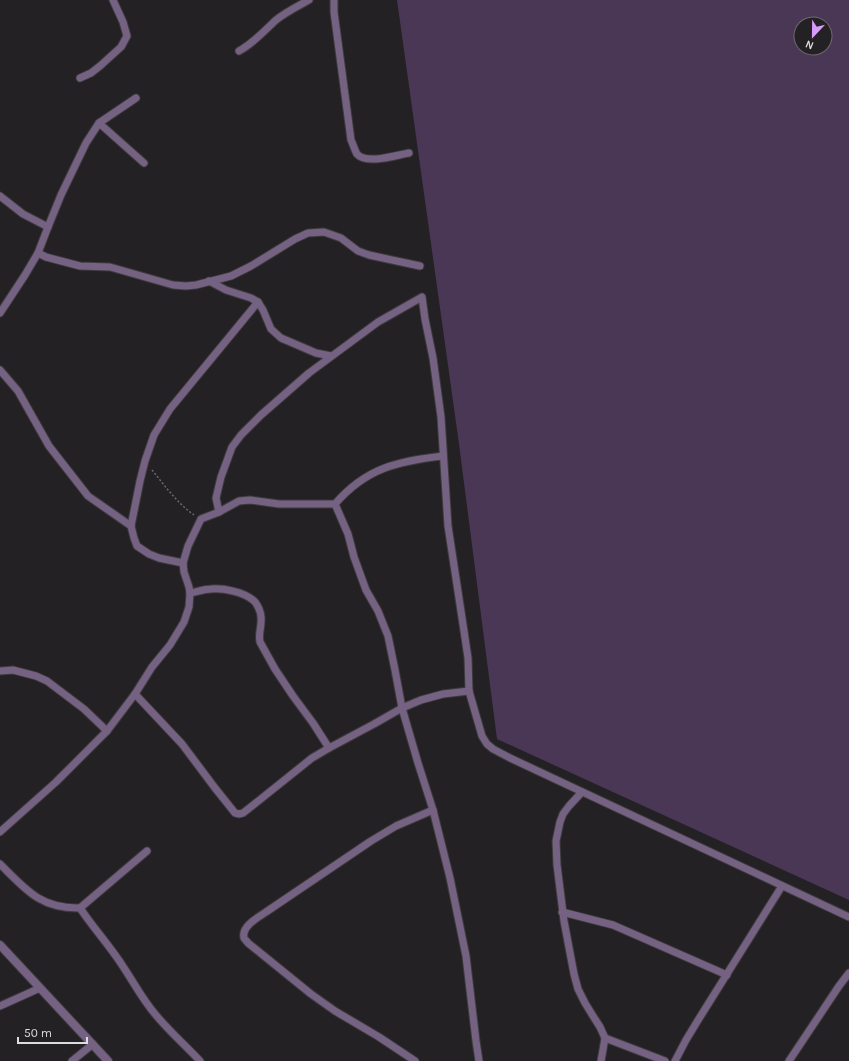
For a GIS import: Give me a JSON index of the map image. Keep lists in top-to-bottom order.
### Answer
{
  "scale_bar": "50 m",
  "north": "bottom"
}
